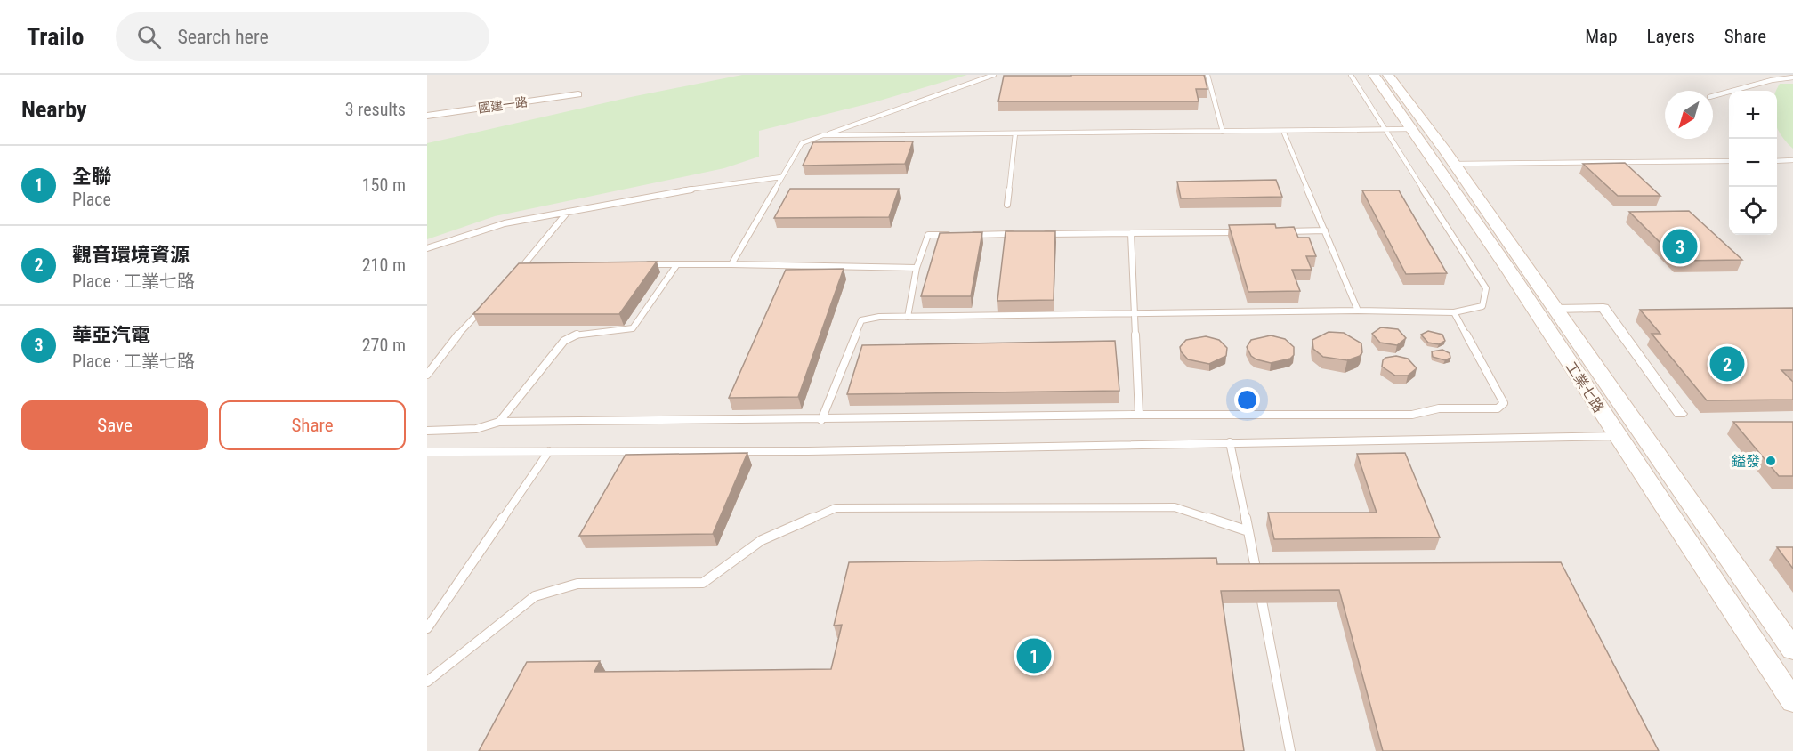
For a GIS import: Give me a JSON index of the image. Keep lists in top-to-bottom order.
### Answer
{
  "streets": {
    "street": ["國建一路", "工業七路"]
  },
  "places": ["鎰發"],
  "north": "bottom left",
  "page": {
    "header": "Trailo",
    "search": "Search here",
    "nav": ["Map", "Layers", "Share"],
    "heading": ["Nearby", "3 results"],
    "map_buttons": ["+", "−"],
    "list": [
      {
        "mark": "1",
        "name": "全聯",
        "note": "Place",
        "value": "150 m"
      },
      {
        "mark": "2",
        "name": "觀音環境資源",
        "note": "Place · 工業七路",
        "value": "210 m"
      },
      {
        "mark": "3",
        "name": "華亞汽電",
        "note": "Place · 工業七路",
        "value": "270 m"
      }
    ],
    "pins": ["3", "2", "1"],
    "buttons": ["Save", "Share"]
  }
}
